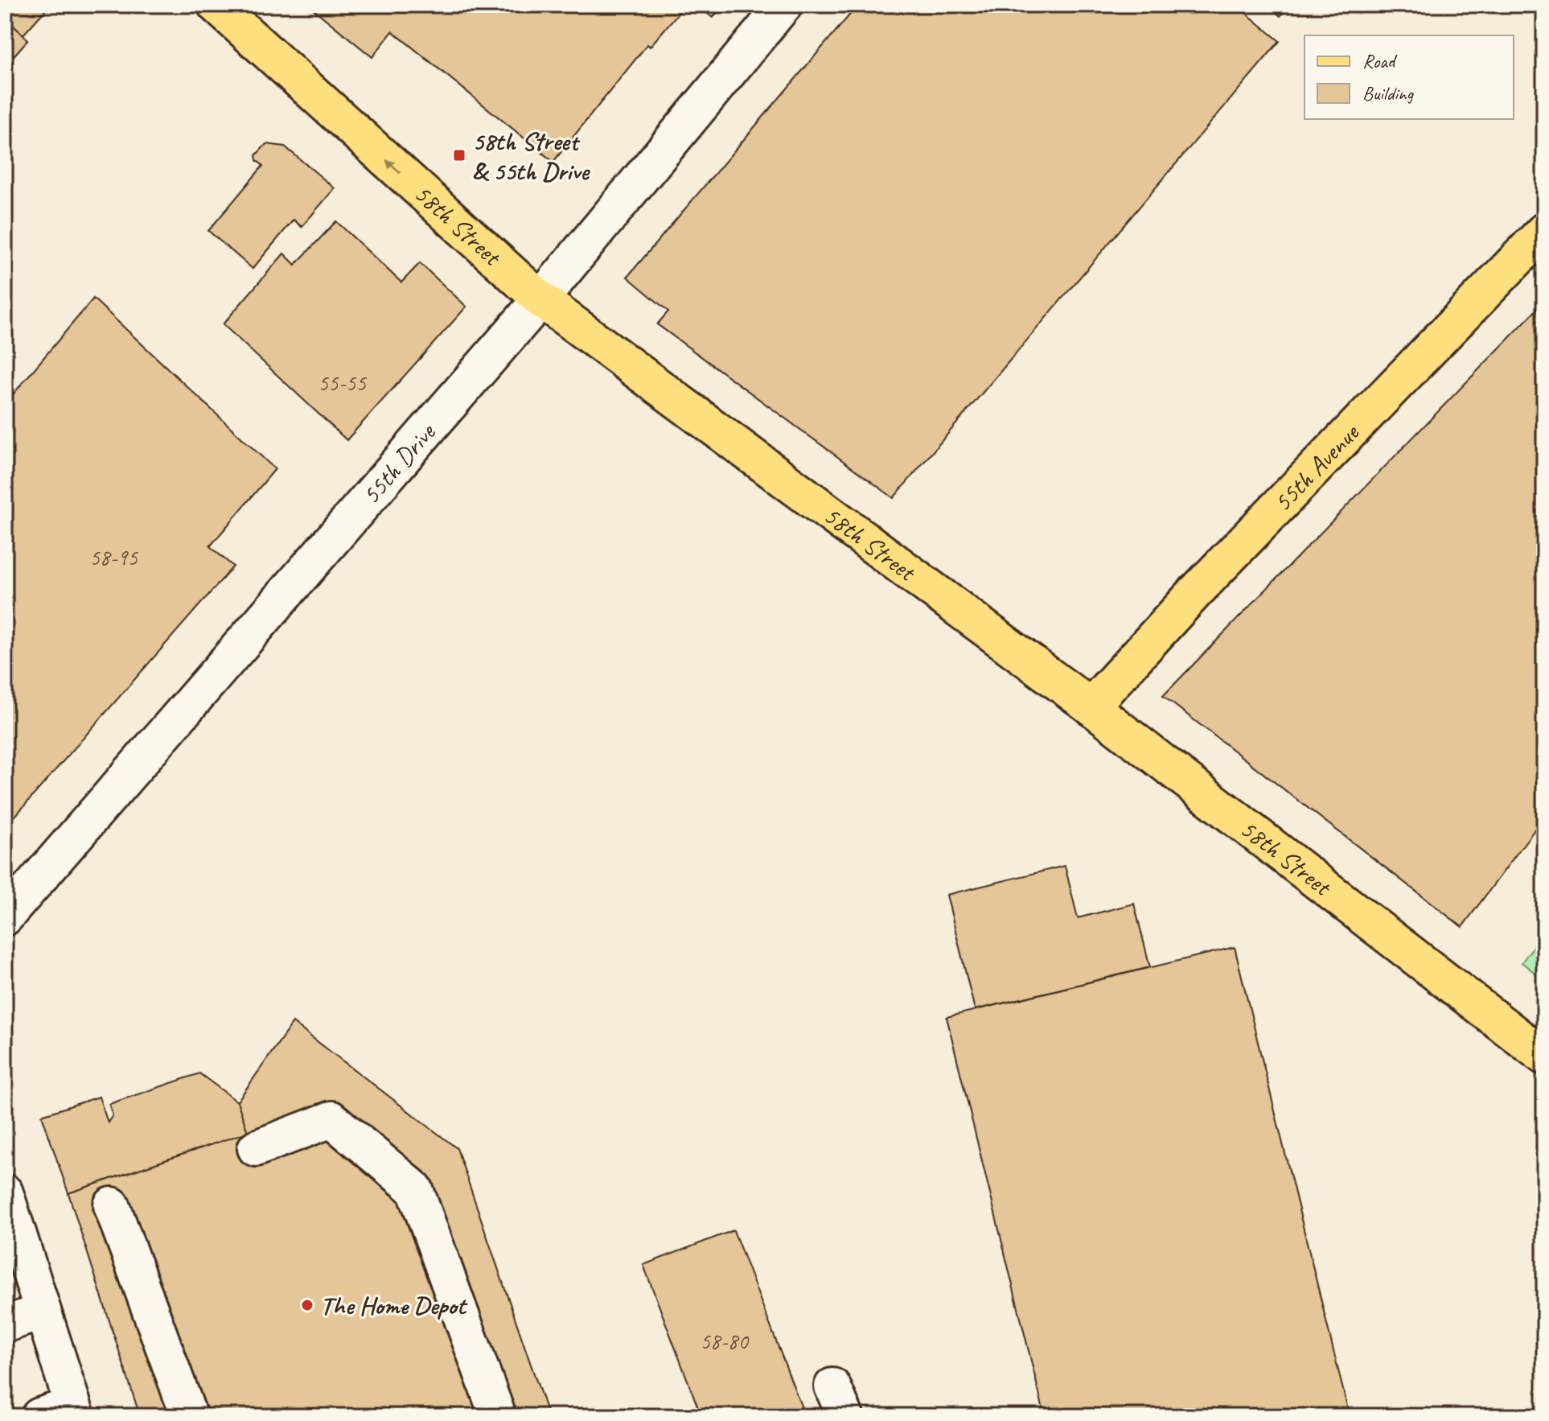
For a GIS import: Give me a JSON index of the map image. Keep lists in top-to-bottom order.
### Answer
{
  "streets": {
    "main road": ["58th Street", "55th Avenue"],
    "street": ["55th Drive"]
  },
  "crossings": [
    ["58th Street", "55th Drive"],
    ["58th Street", "55th Avenue"]
  ],
  "places": {
    "transit": ["58th Street & 55th Drive"],
    "other": ["The Home Depot"]
  },
  "house_numbers": ["55-55", "58-95", "58-80"],
  "legend": ["Road", "Building"]
}
